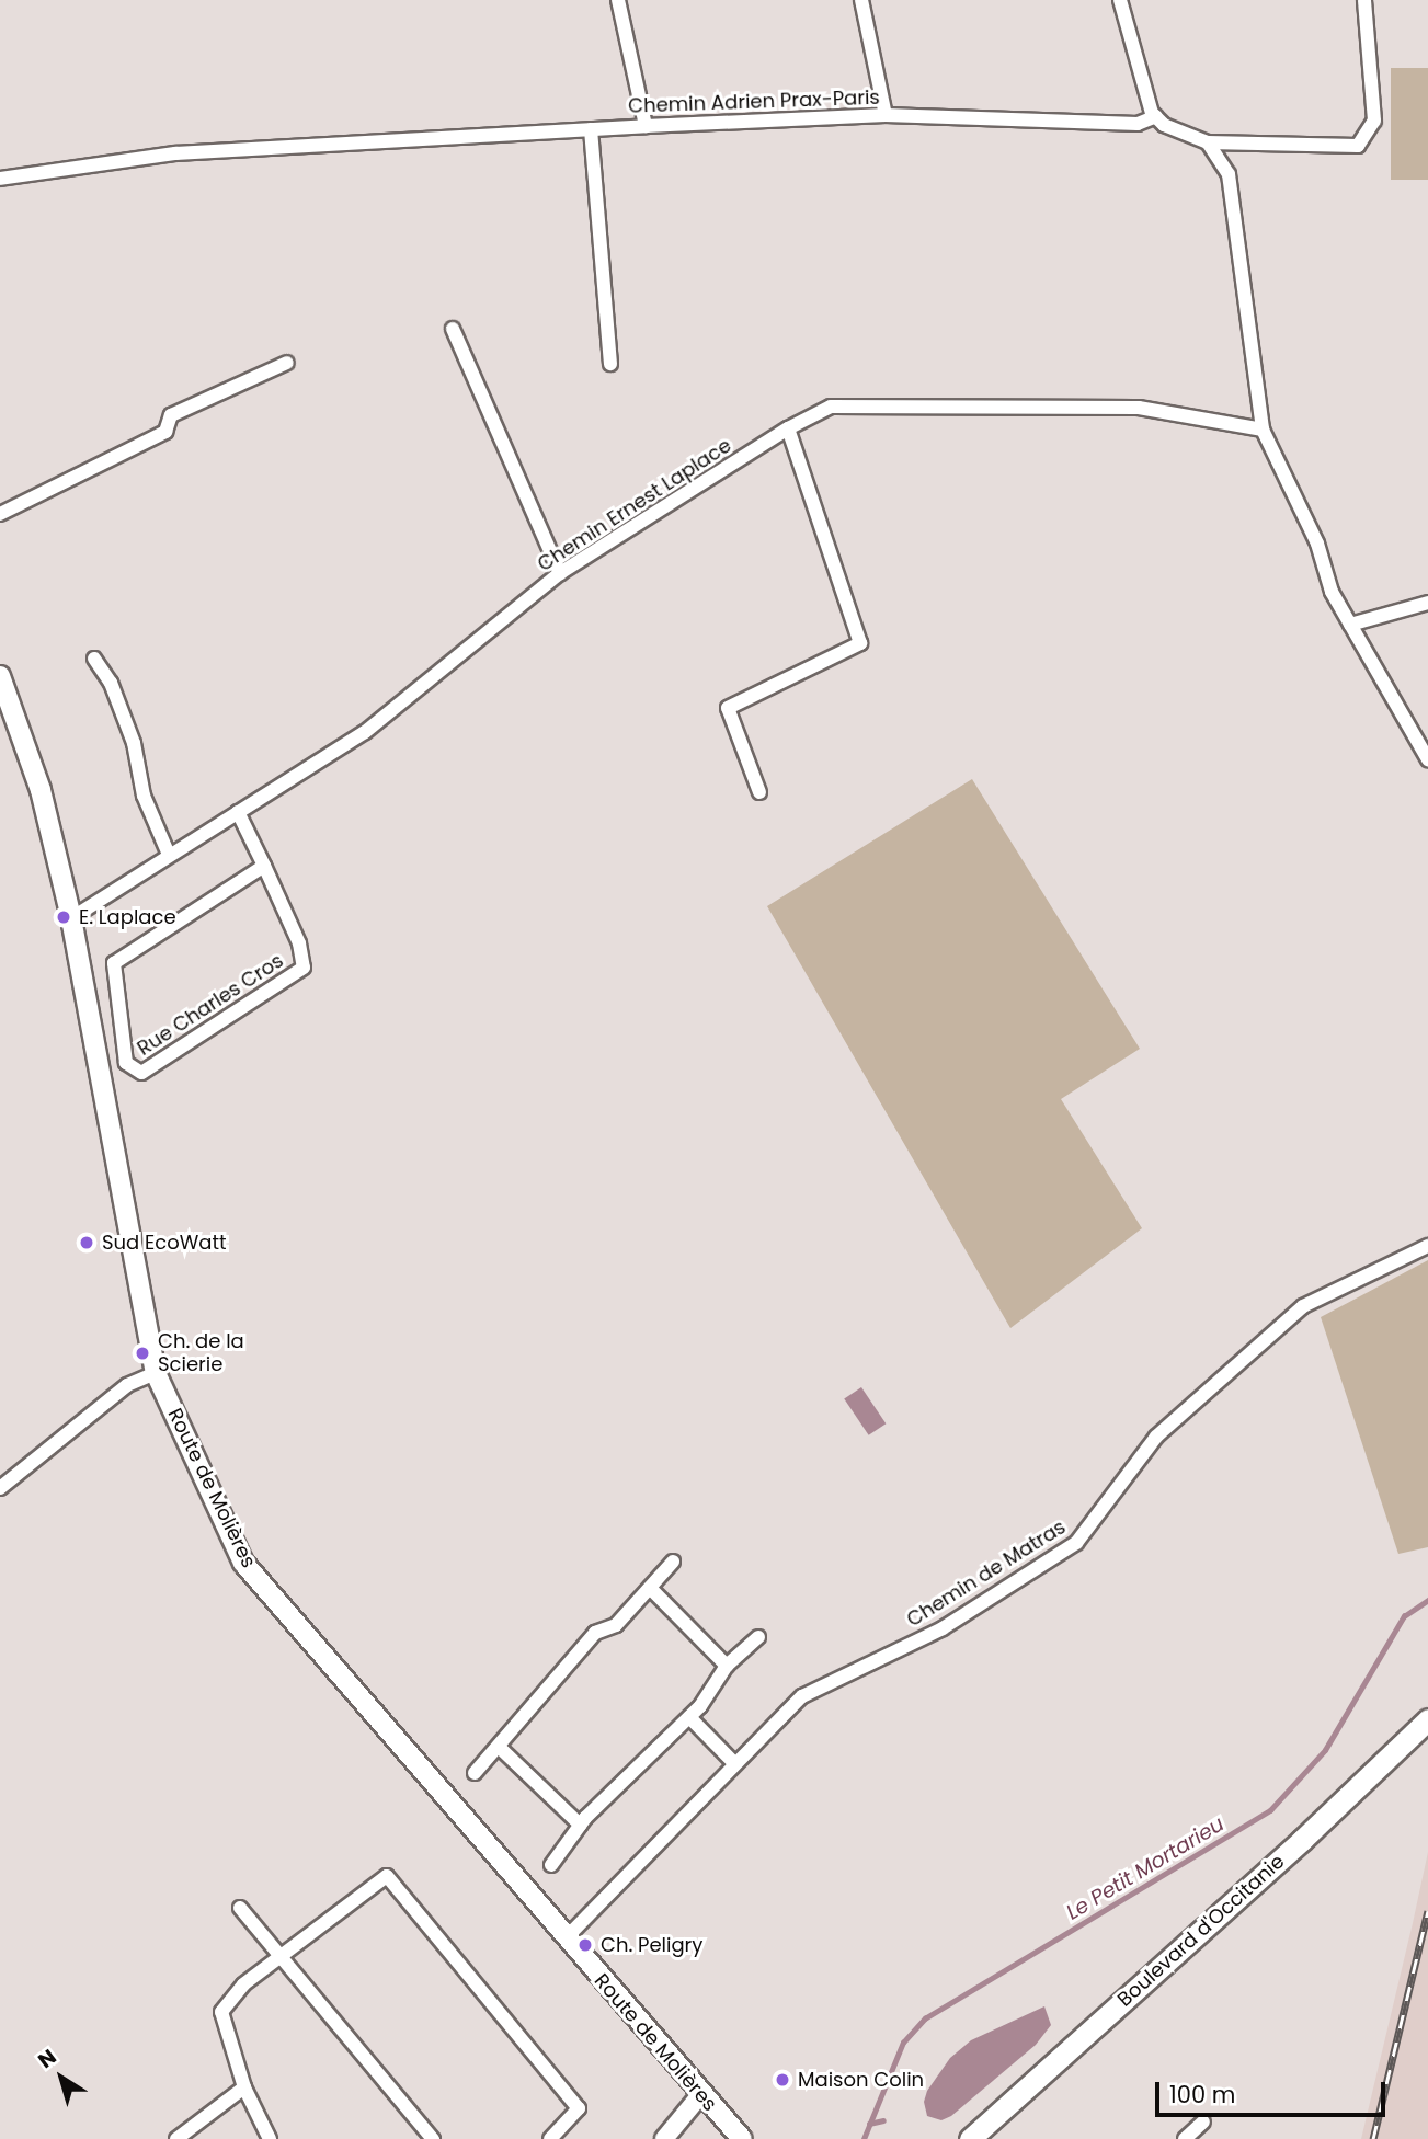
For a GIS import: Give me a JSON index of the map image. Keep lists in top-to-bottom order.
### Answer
{
  "streets": {
    "main road": ["Route de Molières", "Boulevard d'Occitanie"],
    "street": [
      "Chemin Adrien Prax-Paris",
      "Chemin Ernest Laplace",
      "Rue Charles Cros",
      "Chemin de Matras"
    ]
  },
  "crossings": [
    ["Chemin Ernest Laplace", "Rue Charles Cros"],
    ["Chemin Ernest Laplace", "Route de Molières"],
    ["Route de Molières", "Chemin de Matras"]
  ],
  "water": ["Le Petit Mortarieu"],
  "places": [
    "E. Laplace",
    "Sud EcoWatt",
    "Ch. de la Scierie",
    "Ch. Peligry",
    "Maison Colin"
  ],
  "scale_bar": "100 m",
  "north": "top left"
}
